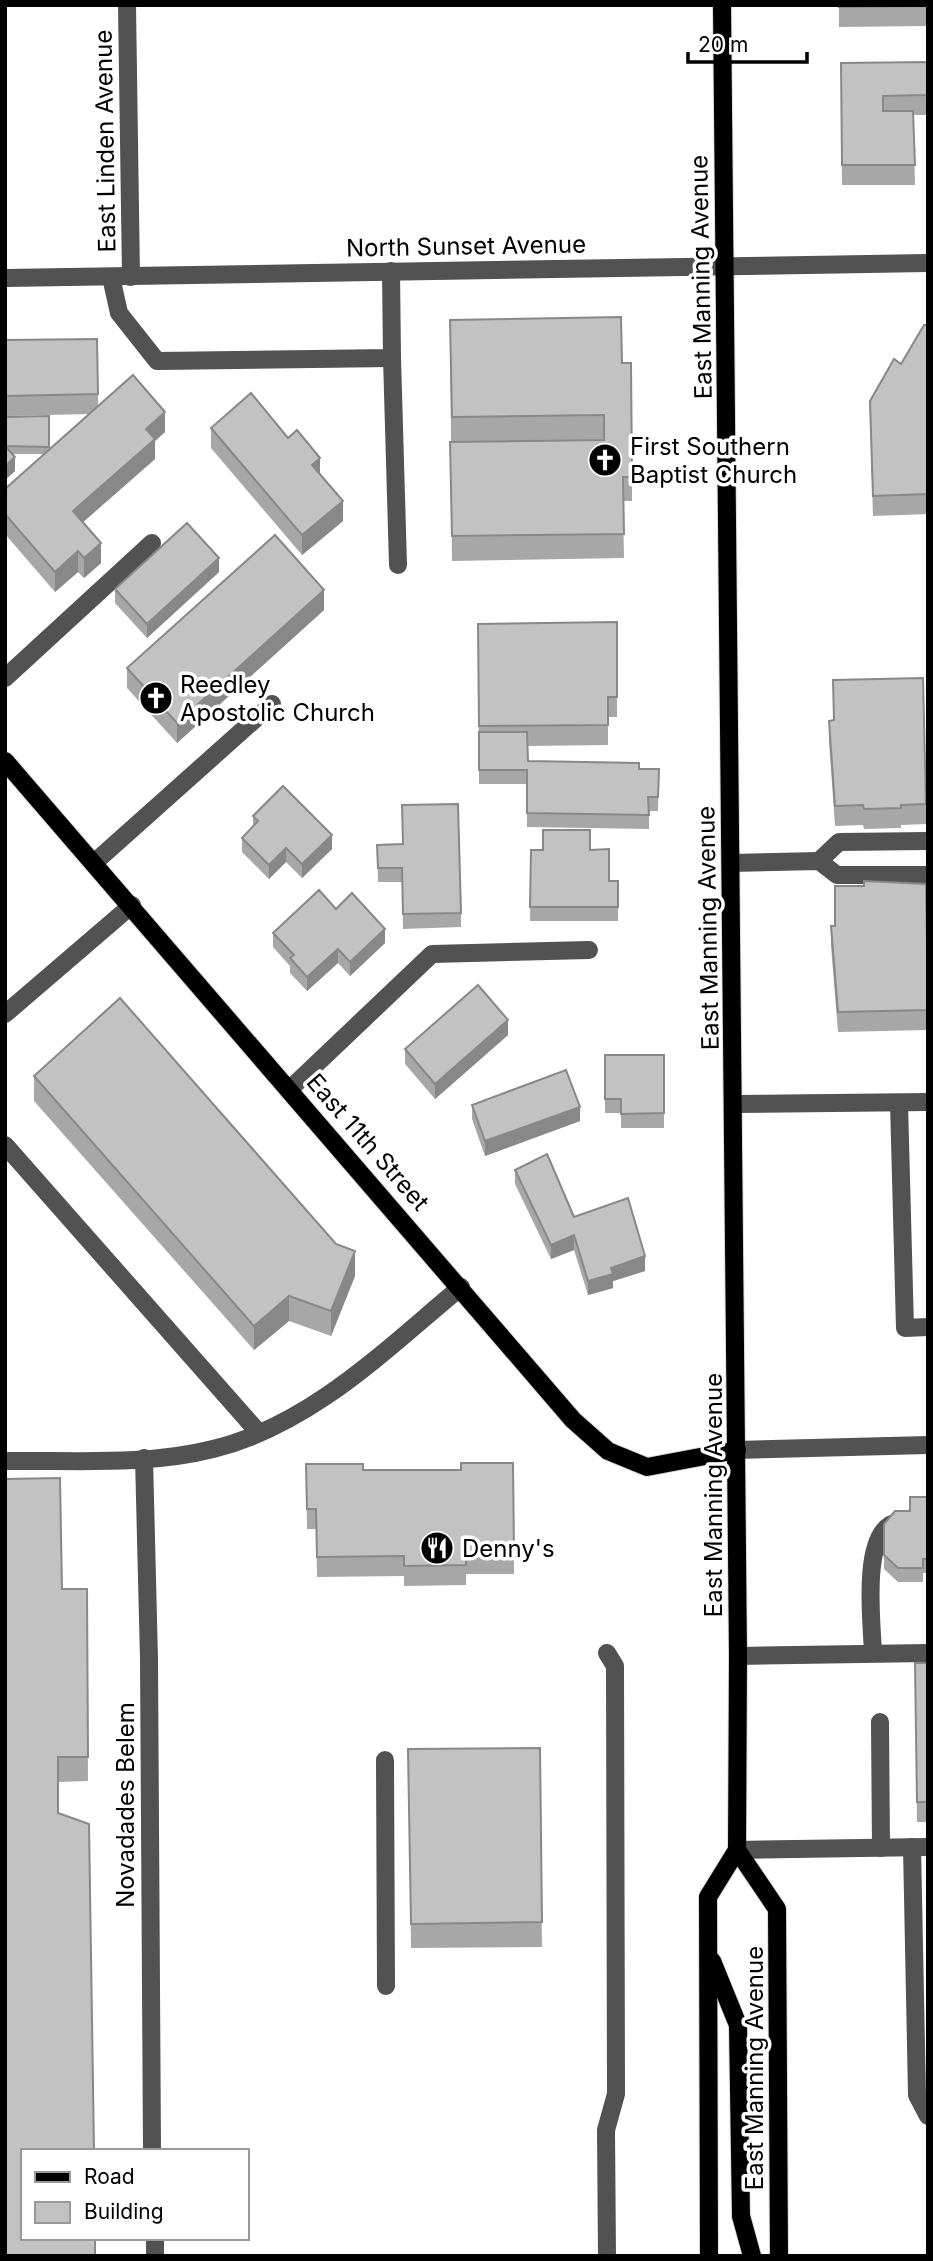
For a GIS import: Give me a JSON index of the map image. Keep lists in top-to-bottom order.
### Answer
{
  "streets": {
    "main road": ["East Manning Avenue", "East 11th Street"],
    "street": ["East Linden Avenue", "North Sunset Avenue", "Novadades Belem"]
  },
  "crossings": [
    ["East Linden Avenue", "North Sunset Avenue"],
    ["North Sunset Avenue", "East Manning Avenue"],
    ["East Manning Avenue", "East 11th Street"]
  ],
  "places": {
    "church": ["First Southern Baptist Church", "Reedley Apostolic Church"],
    "restaurant": ["Denny's"]
  },
  "legend": ["Road", "Building"],
  "scale_bar": "20 m"
}
